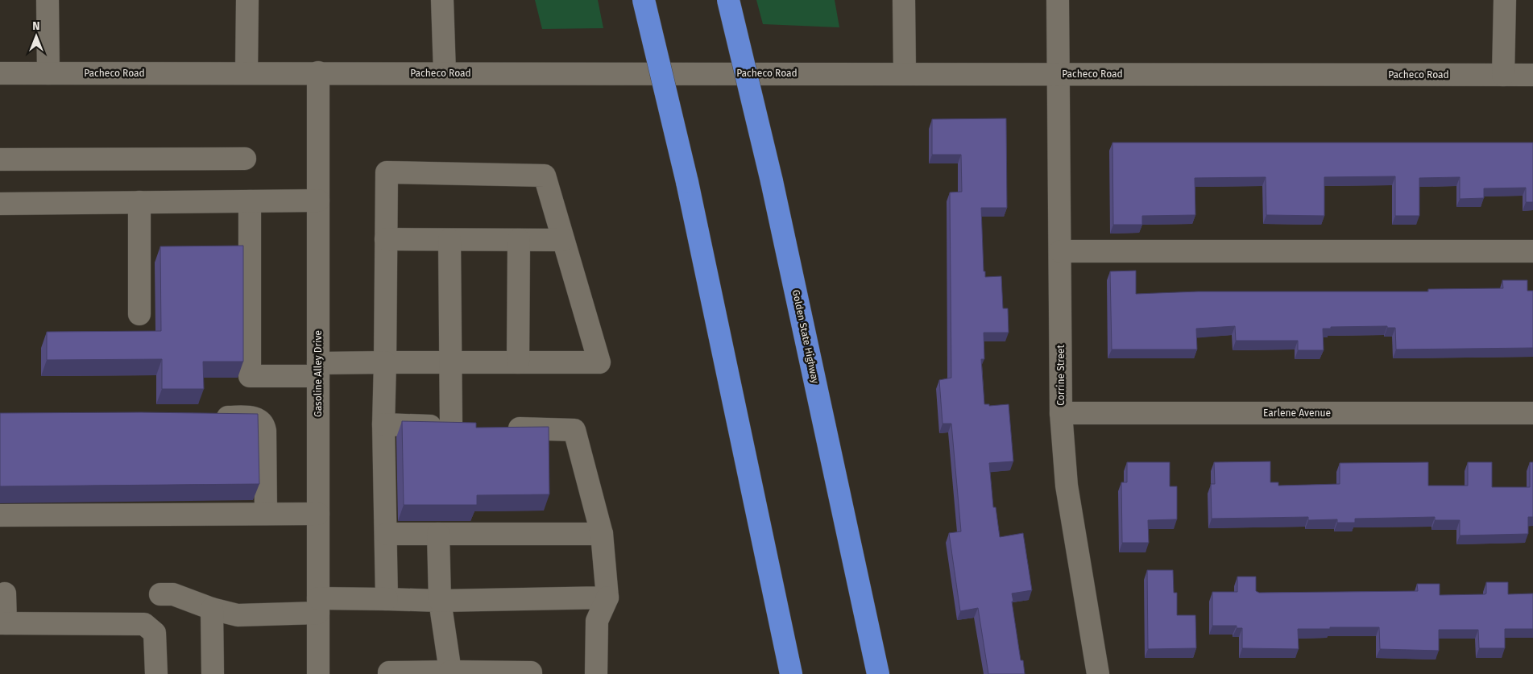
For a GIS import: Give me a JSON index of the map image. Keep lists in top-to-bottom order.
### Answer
{
  "streets": {
    "highway": ["Golden State Highway"],
    "street": [
      "Pacheco Road",
      "Gasoline Alley Drive",
      "Corrine Street",
      "Earlene Avenue"
    ]
  },
  "crossings": [
    ["Pacheco Road", "Gasoline Alley Drive"],
    ["Pacheco Road", "Corrine Street"],
    ["Corrine Street", "Earlene Avenue"]
  ],
  "north": "top"
}
